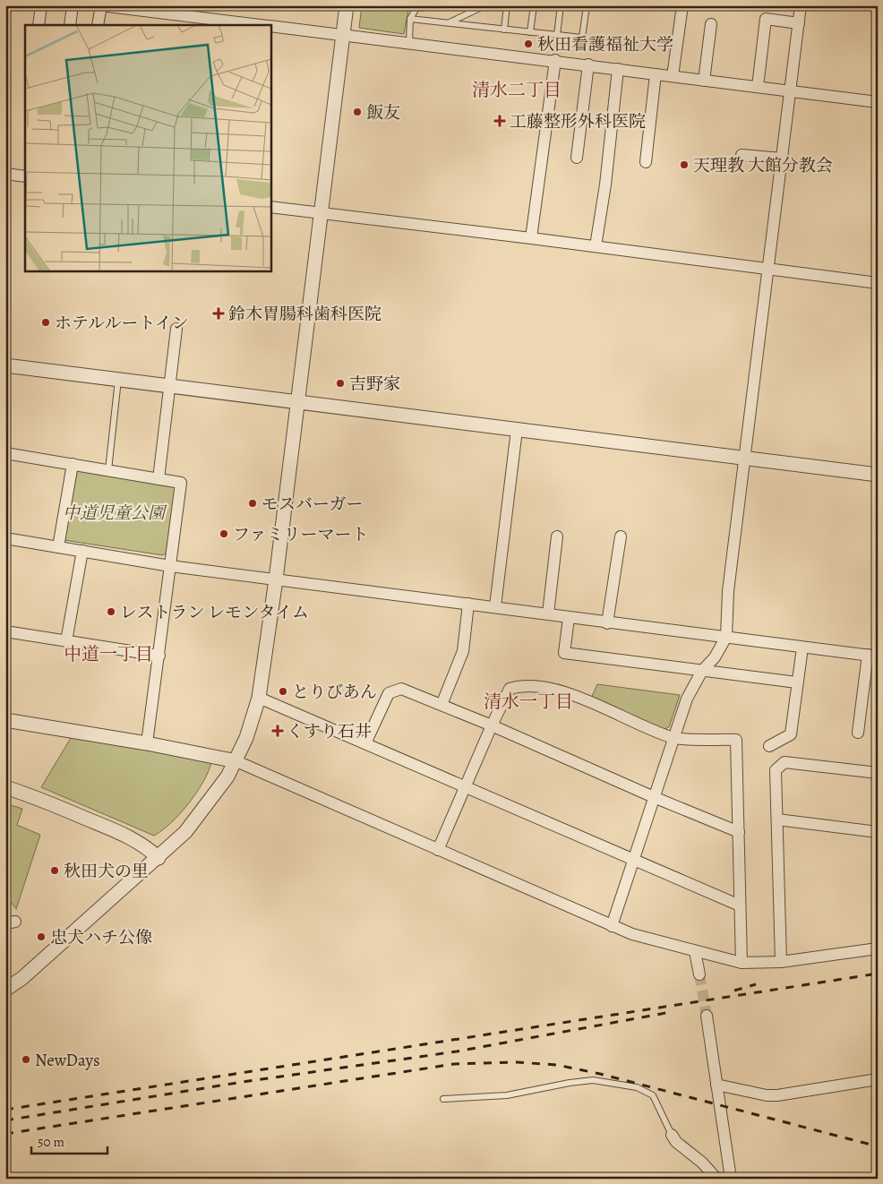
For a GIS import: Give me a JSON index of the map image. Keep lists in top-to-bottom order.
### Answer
{
  "districts": ["清水二丁目", "中道一丁目", "清水一丁目"],
  "parks": ["中道児童公園"],
  "places": {
    "other": [
      "秋田看護福祉大学",
      "飯友",
      "天理教 大館分教会",
      "ホテルルートイン",
      "吉野家",
      "モスバーガー",
      "ファミリーマート",
      "レストラン レモンタイム",
      "とりびあん",
      "秋田犬の里",
      "忠犬ハチ公像",
      "NewDays"
    ],
    "health": ["工藤整形外科医院", "鈴木胃腸科歯科医院", "くすり石井"]
  },
  "scale_bar": "50 m"
}
